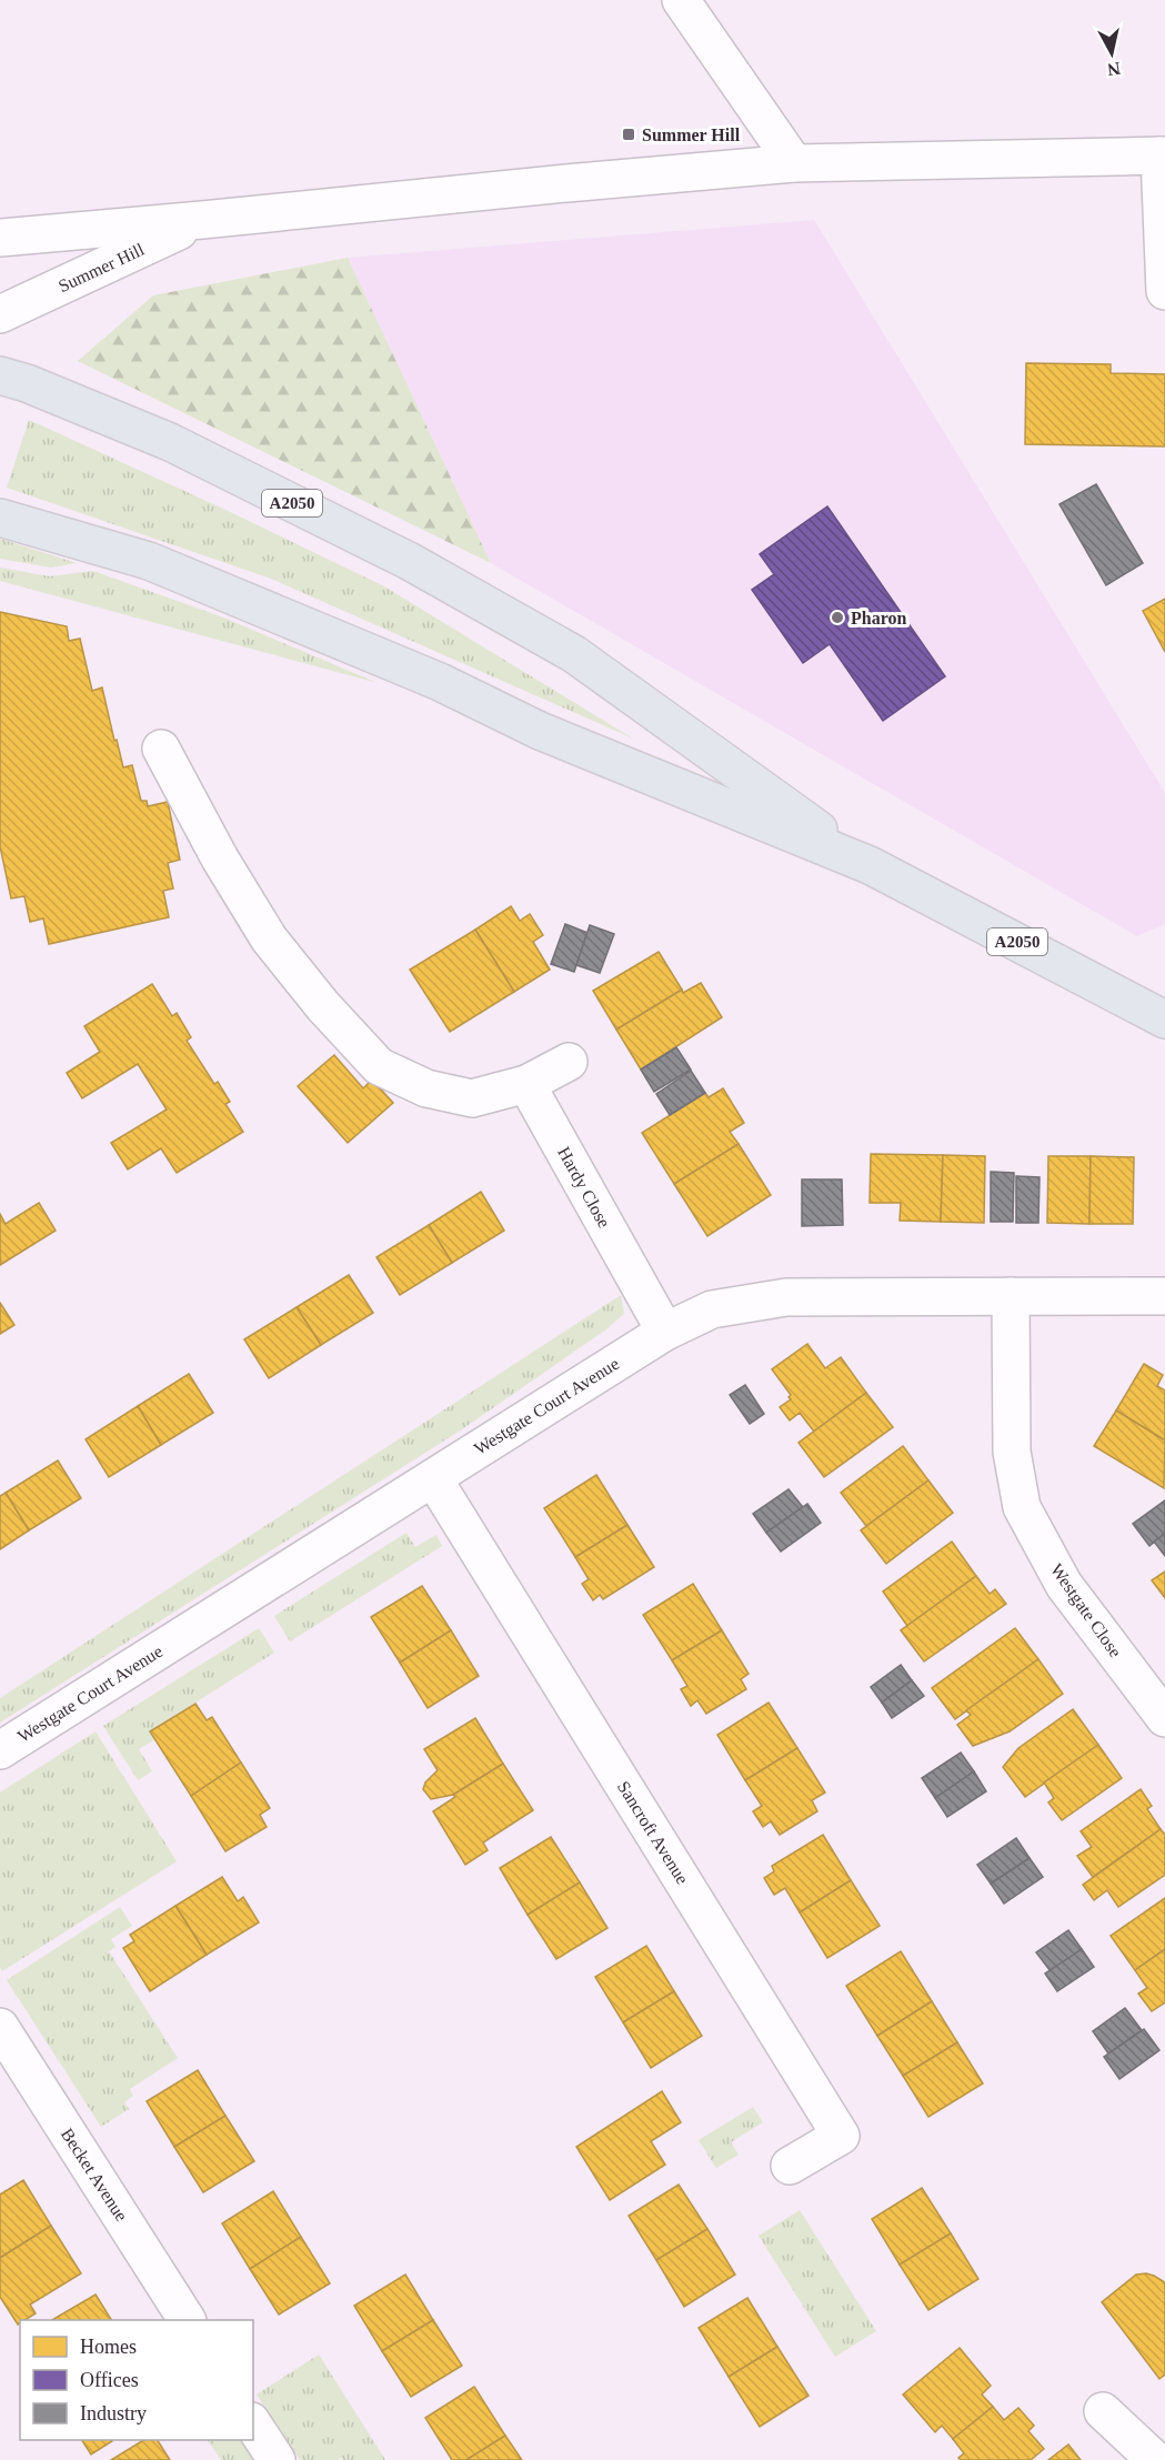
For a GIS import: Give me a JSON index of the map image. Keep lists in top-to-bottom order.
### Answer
{
  "streets": {
    "main road": ["A2050"],
    "street": [
      "Summer Hill",
      "Hardy Close",
      "Westgate Court Avenue",
      "Westgate Close",
      "Sancroft Avenue",
      "Becket Avenue"
    ]
  },
  "crossings": [
    ["Hardy Close", "Westgate Court Avenue"],
    ["Westgate Court Avenue", "Westgate Close"],
    ["Westgate Court Avenue", "Sancroft Avenue"]
  ],
  "places": {
    "transit": ["Summer Hill"],
    "other": ["Pharon"]
  },
  "legend": ["Homes", "Offices", "Industry"],
  "north": "bottom"
}
